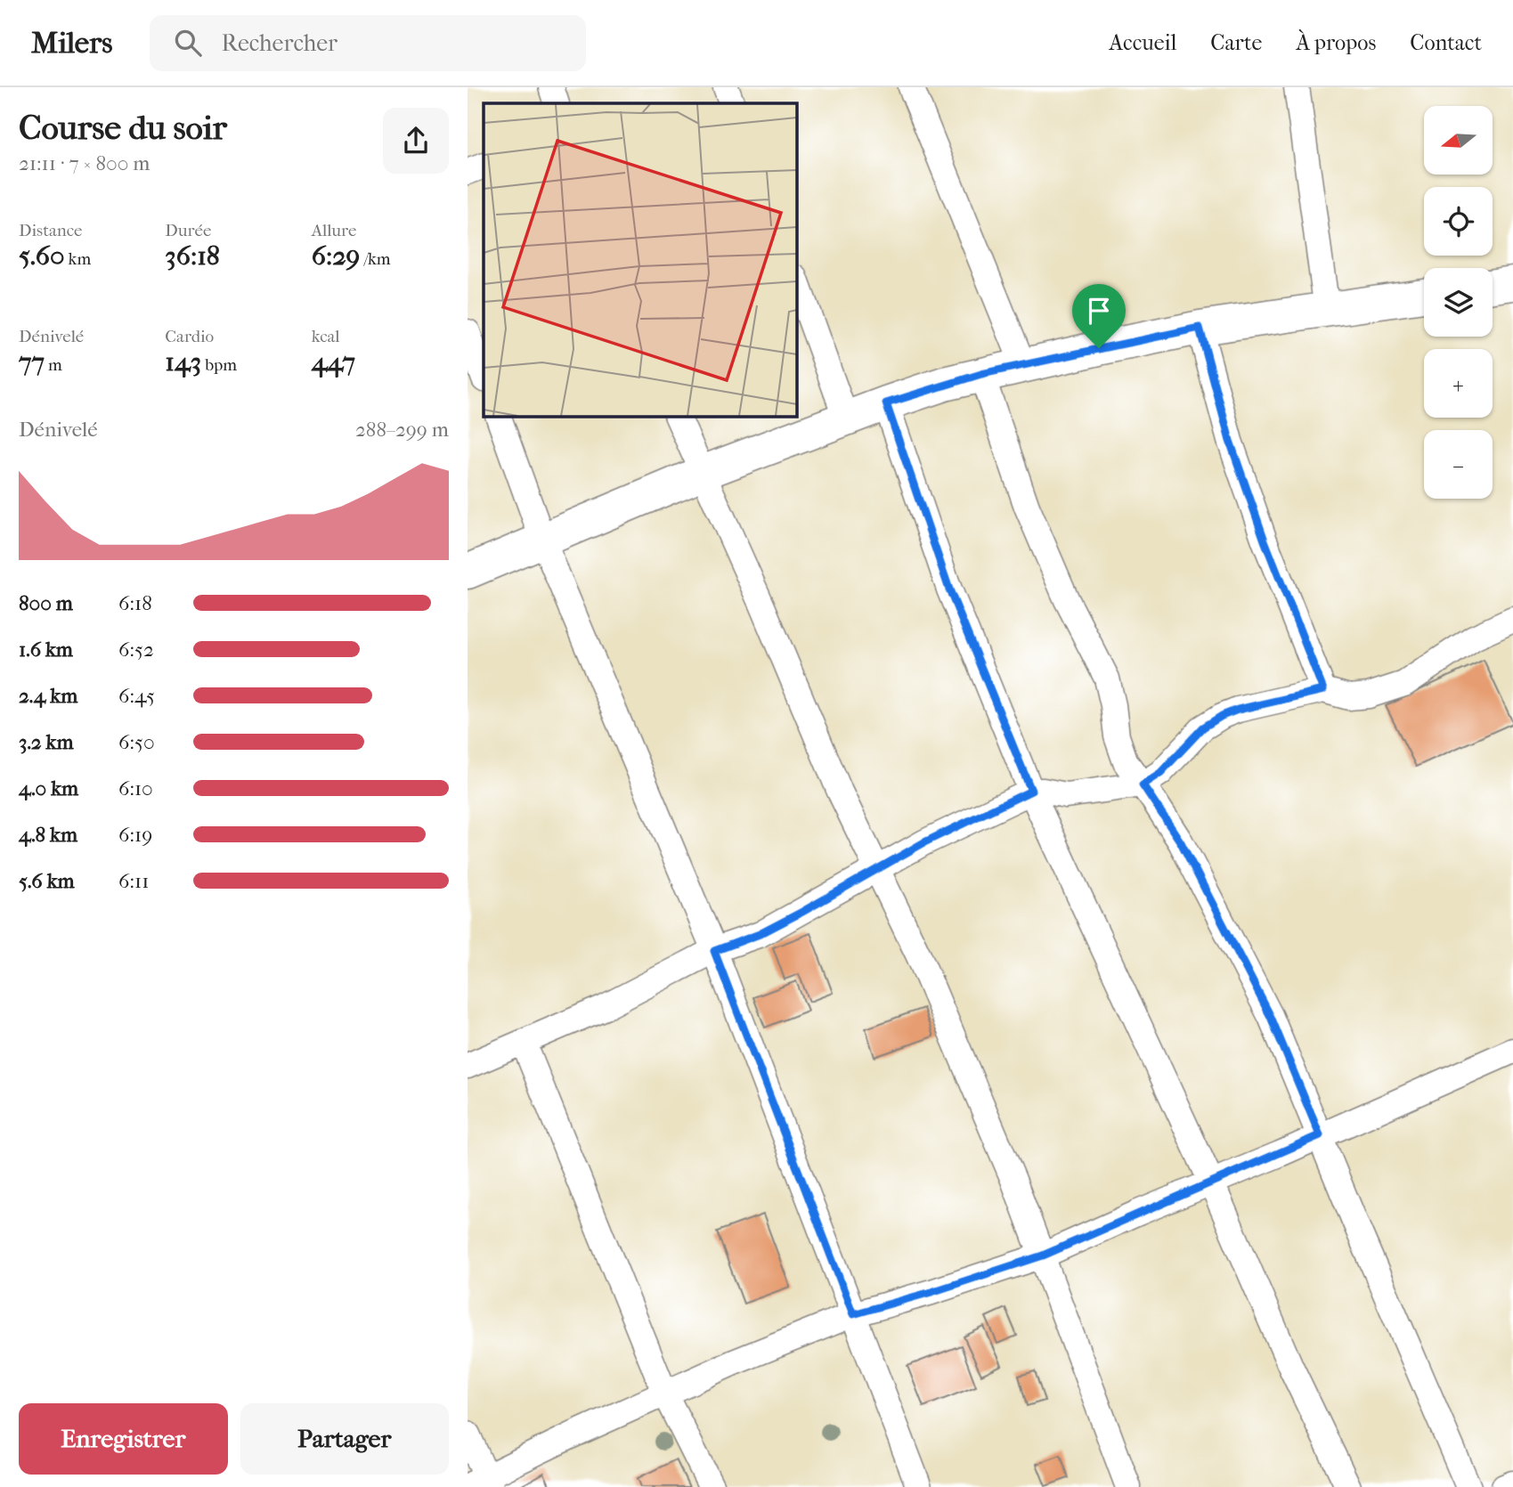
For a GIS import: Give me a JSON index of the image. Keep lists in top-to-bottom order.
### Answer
{
  "north": "left",
  "page": {
    "header": "Milers",
    "search": "Rechercher",
    "nav": [
      "Accueil",
      "Carte",
      "À propos",
      "Contact"
    ],
    "heading": ["Course du soir", "21:11 · 7 × 800 m"],
    "map_buttons": ["+", "−"],
    "stats": [
      ["Distance", "5.60 km"],
      ["Durée", "36:18"],
      ["Allure", "6:29 /km"],
      ["Dénivelé", "77 m"],
      ["Cardio", "143 bpm"],
      ["kcal", "447"]
    ],
    "chart": ["Dénivelé", "288–299 m"],
    "list": [
      {
        "name": "800 m",
        "note": "6:18"
      },
      {
        "name": "1.6 km",
        "note": "6:52"
      },
      {
        "name": "2.4 km",
        "note": "6:45"
      },
      {
        "name": "3.2 km",
        "note": "6:50"
      },
      {
        "name": "4.0 km",
        "note": "6:10"
      },
      {
        "name": "4.8 km",
        "note": "6:19"
      },
      {
        "name": "5.6 km",
        "note": "6:11"
      }
    ],
    "buttons": ["Enregistrer", "Partager"]
  }
}
